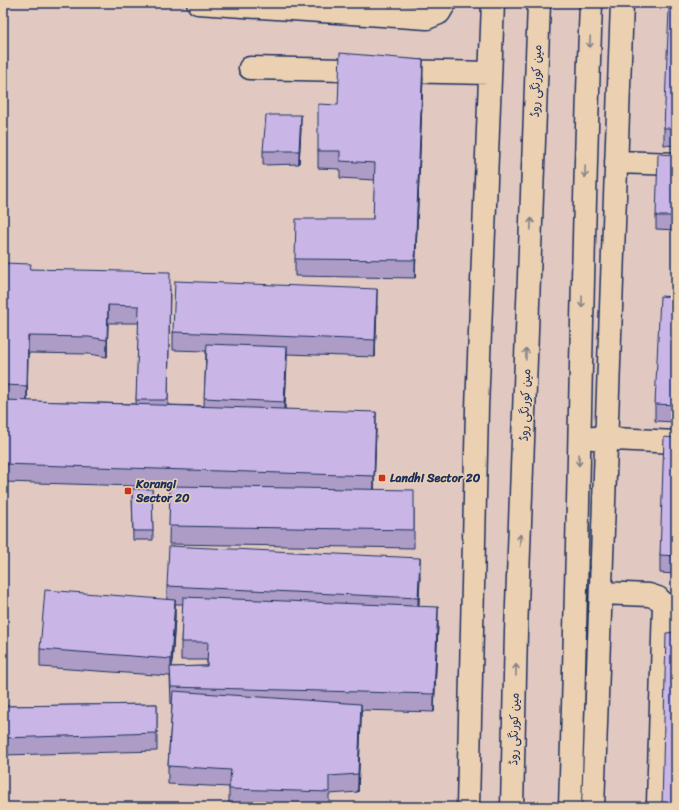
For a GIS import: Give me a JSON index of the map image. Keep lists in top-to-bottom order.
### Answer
{
  "streets": {
    "main road": ["مین کورنگی روڈ"]
  },
  "places": {
    "transit": ["Landhi Sector 20", "Korangi Sector 20"]
  }
}
